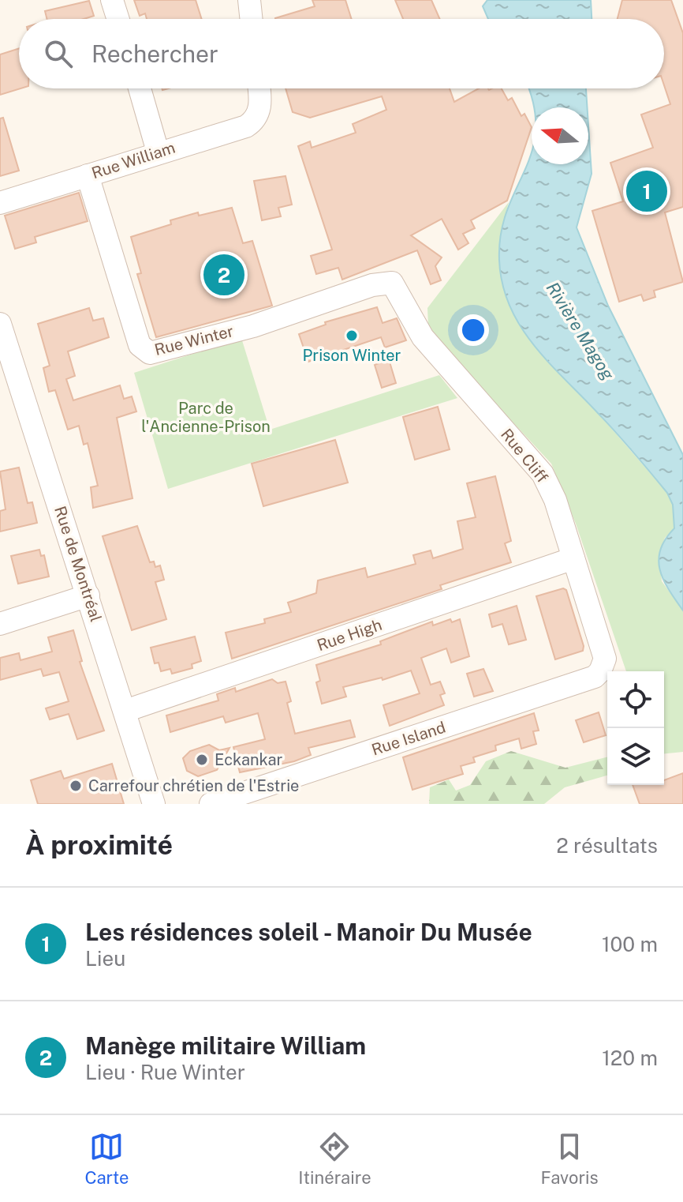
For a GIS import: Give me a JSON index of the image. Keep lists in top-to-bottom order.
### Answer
{
  "streets": {
    "street": [
      "Rue William",
      "Rue Winter",
      "Rue Cliff",
      "Rue de Montréal",
      "Rue High",
      "Rue Island"
    ]
  },
  "crossings": [
    ["Rue William", "Rue Winter"],
    ["Rue Winter", "Rue Cliff"],
    ["Rue Cliff", "Rue High"],
    ["Rue Cliff", "Rue Island"],
    ["Rue de Montréal", "Rue High"]
  ],
  "water": ["Rivière Magog"],
  "parks": ["Parc de l'Ancienne-Prison"],
  "places": ["Prison Winter", "Eckankar", "Carrefour chrétien de l'Estrie"],
  "north": "left",
  "page": {
    "search": "Rechercher",
    "pins": ["1", "2"],
    "heading": ["À proximité", "2 résultats"],
    "list": [
      {
        "mark": "1",
        "name": "Les résidences soleil - Manoir Du Musée",
        "note": "Lieu",
        "value": "100 m"
      },
      {
        "mark": "2",
        "name": "Manège militaire William",
        "note": "Lieu · Rue Winter",
        "value": "120 m"
      }
    ],
    "nav": ["Carte", "Itinéraire", "Favoris"]
  }
}
